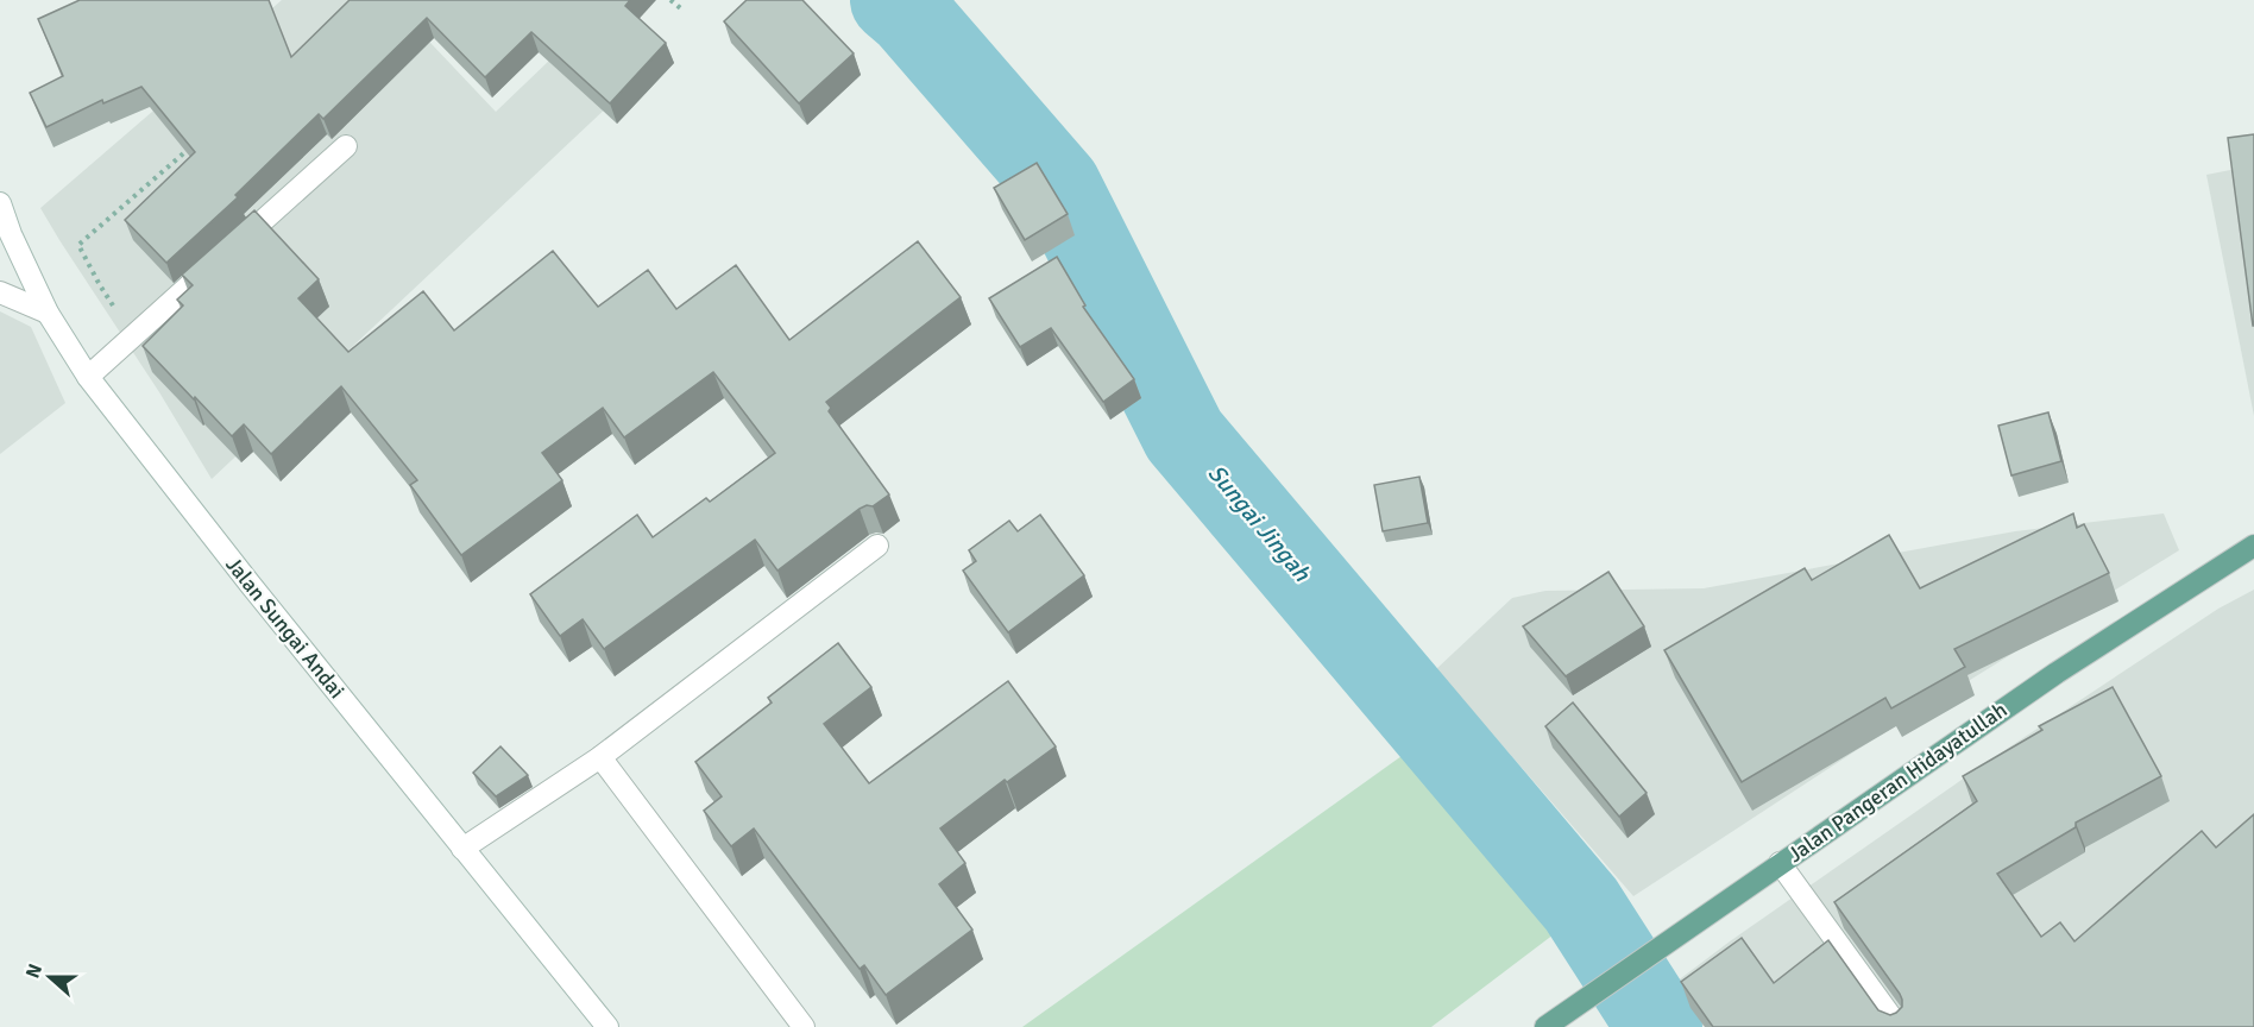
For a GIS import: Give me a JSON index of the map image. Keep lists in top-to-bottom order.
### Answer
{
  "streets": {
    "main road": ["Jalan Pangeran Hidayatullah"],
    "street": ["Jalan Sungai Andai"]
  },
  "water": ["Sungai Jingah"],
  "north": "left"
}
